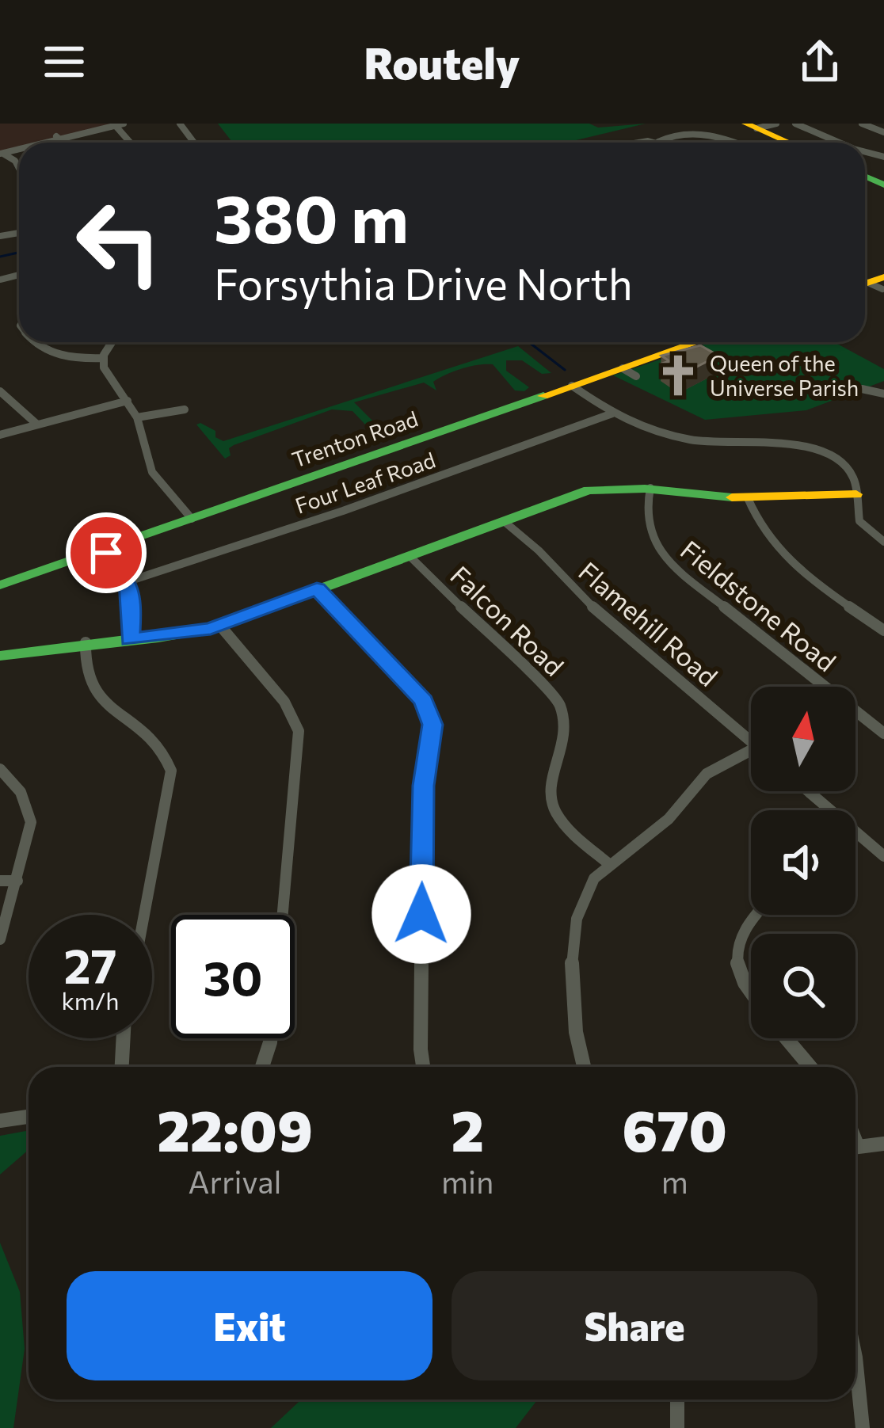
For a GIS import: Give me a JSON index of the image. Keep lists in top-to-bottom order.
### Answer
{
  "streets": {
    "main road": ["Trenton Road"],
    "street": [
      "Four Leaf Road",
      "Fieldstone Road",
      "Falcon Road",
      "Flamehill Road"
    ]
  },
  "places": {
    "church": ["Queen of the Universe Parish"]
  },
  "north": "top",
  "page": {
    "header": "Routely",
    "turn": ["380 m", "Forsythia Drive North"],
    "speed": "27 km/h",
    "limit": "30",
    "eta": [
      "22:09",
      "Arrival",
      "2",
      "min",
      "670",
      "m"
    ],
    "buttons": ["Exit", "Share"]
  }
}
